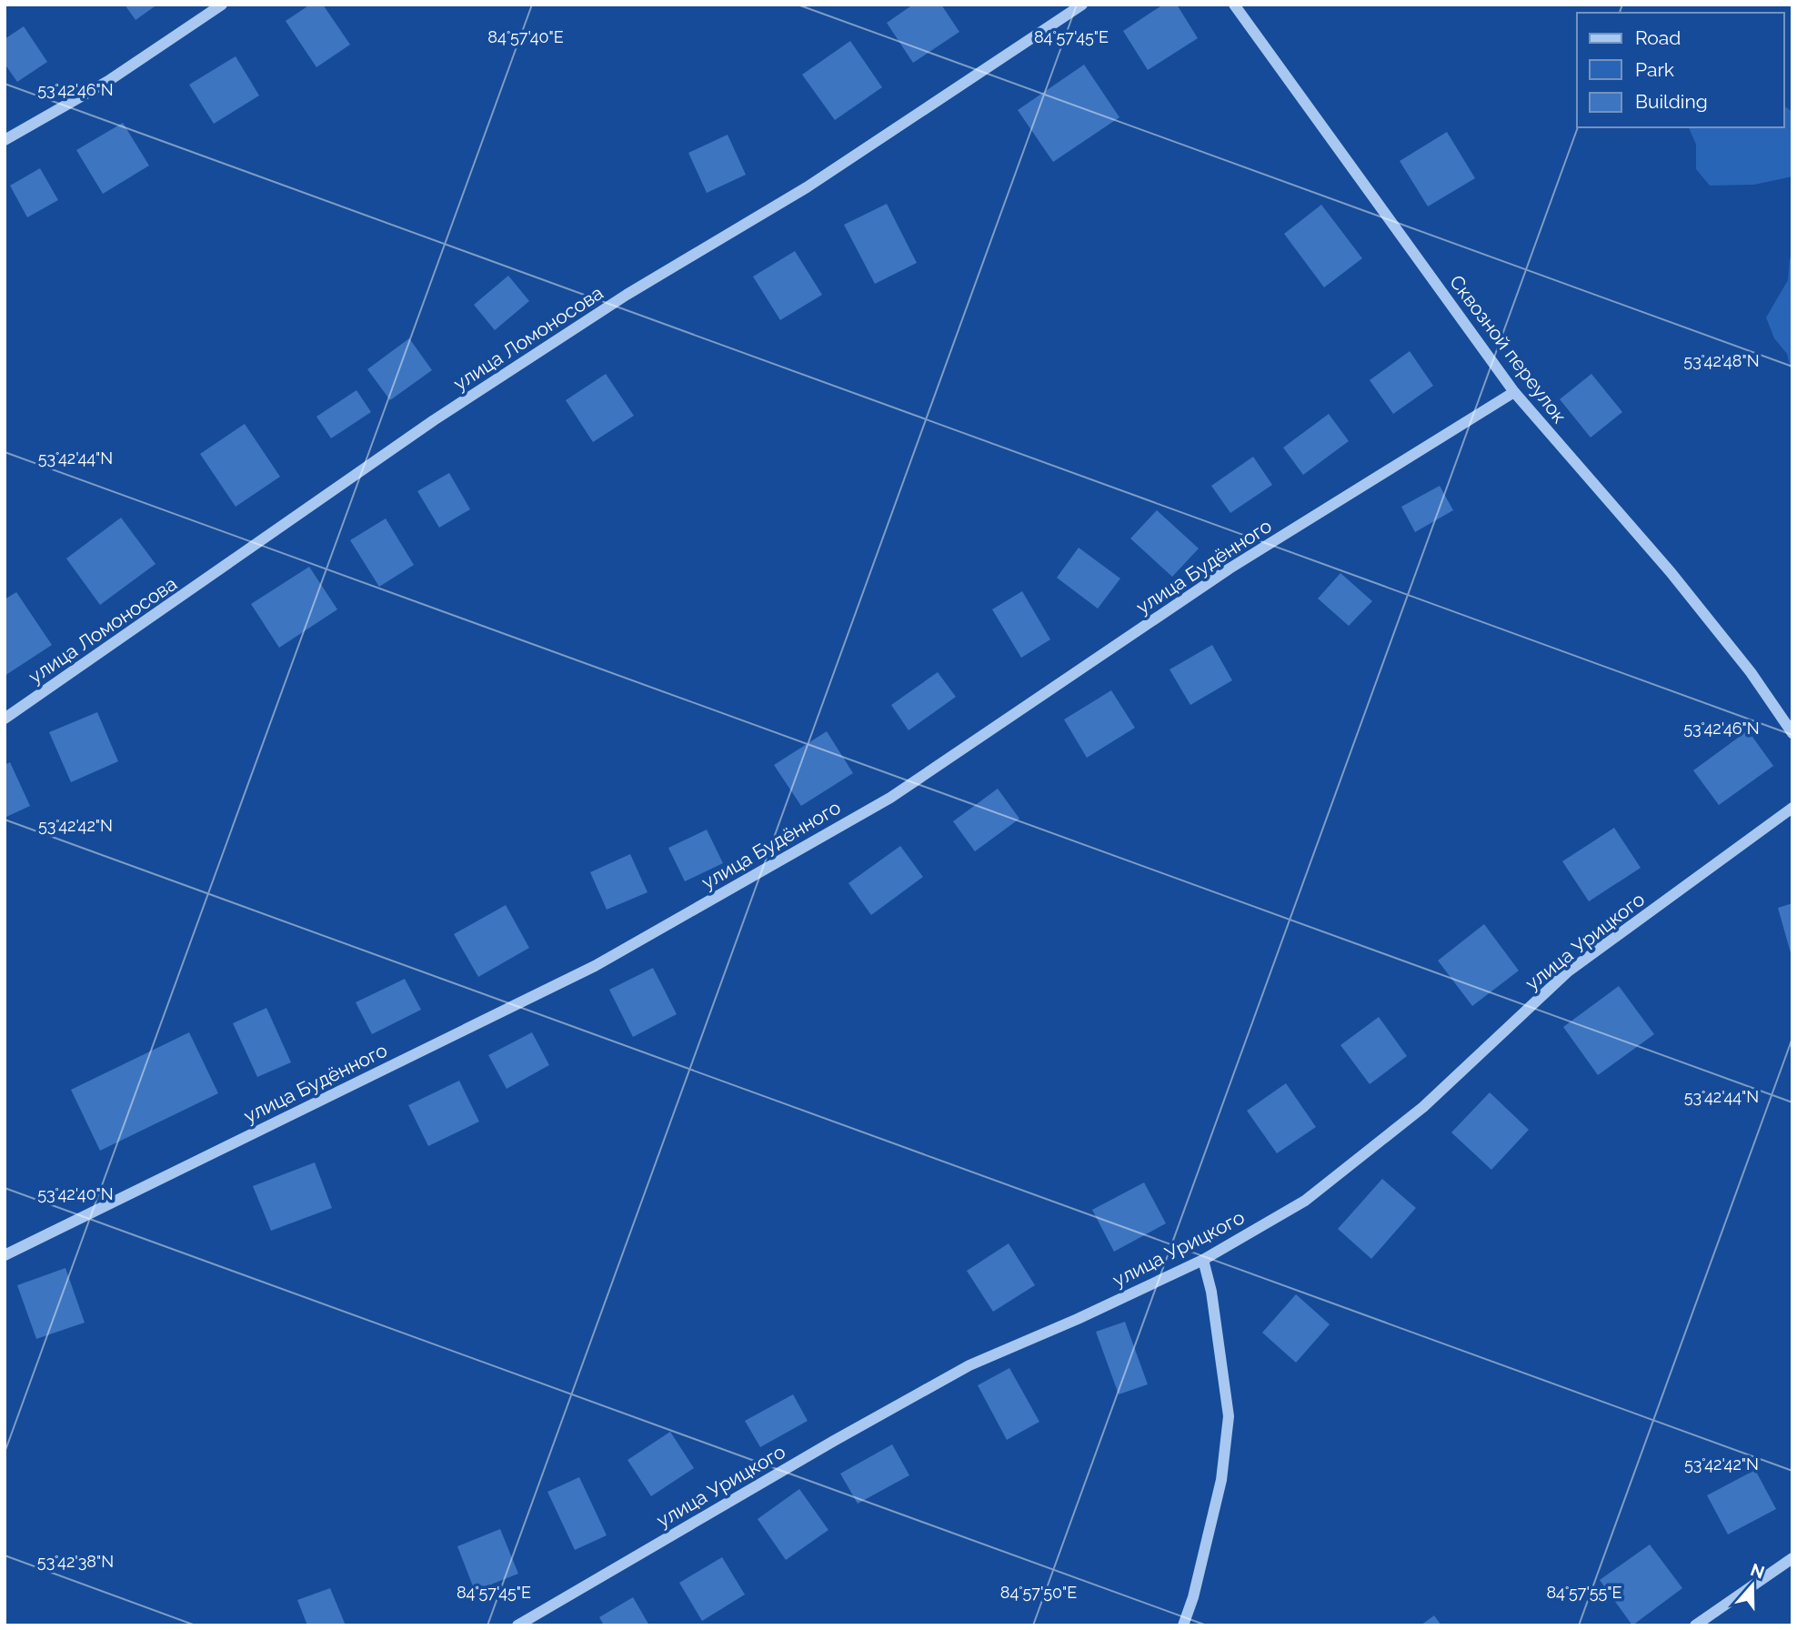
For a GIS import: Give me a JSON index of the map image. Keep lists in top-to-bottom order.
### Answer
{
  "streets": {
    "street": [
      "улица Ломоносова",
      "Сквозной переулок",
      "улица Будённого",
      "улица Урицкого"
    ]
  },
  "crossings": [
    ["Сквозной переулок", "улица Будённого"]
  ],
  "legend": ["Road", "Park", "Building"],
  "north": "top",
  "coordinates": [
    "84°57'45\"E",
    "84°57'40\"E",
    "53°42'46\"N",
    "53°42'48\"N",
    "53°42'44\"N",
    "53°42'42\"N",
    "53°42'40\"N",
    "53°42'38\"N",
    "84°57'50\"E",
    "84°57'55\"E"
  ]
}
